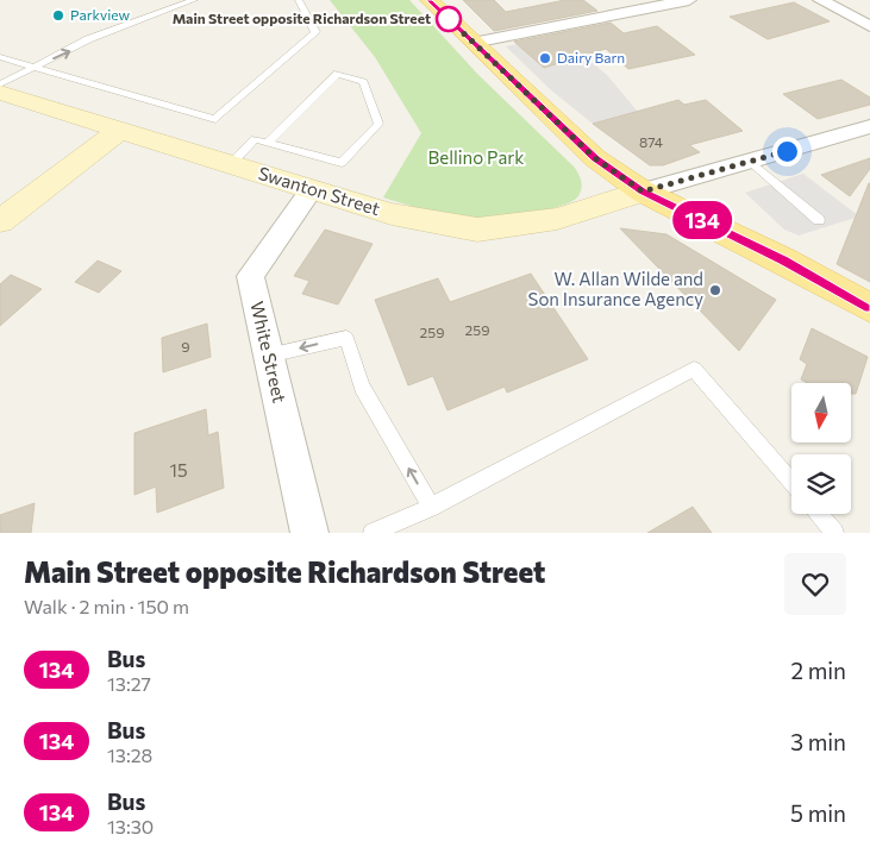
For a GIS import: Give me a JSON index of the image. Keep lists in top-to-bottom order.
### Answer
{
  "streets": {
    "street": ["Swanton Street", "White Street"]
  },
  "crossings": [
    ["Swanton Street", "White Street"]
  ],
  "parks": ["Bellino Park"],
  "places": [
    "Parkview",
    "Main Street opposite Richardson Street",
    "Dairy Barn",
    "W. Allan Wilde and Son Insurance Agency"
  ],
  "lines": ["bus line 134"],
  "house_numbers": [
    "874",
    "259",
    "259",
    "9",
    "15"
  ],
  "north": "bottom",
  "page": {
    "on_map": "134",
    "heading": ["Main Street opposite Richardson Street", "Walk · 2 min · 150 m"],
    "list": [
      {
        "mark": "134",
        "name": "Bus",
        "note": "13:27",
        "value": "2 min"
      },
      {
        "mark": "134",
        "name": "Bus",
        "note": "13:28",
        "value": "3 min"
      },
      {
        "mark": "134",
        "name": "Bus",
        "note": "13:30",
        "value": "5 min"
      }
    ]
  }
}
